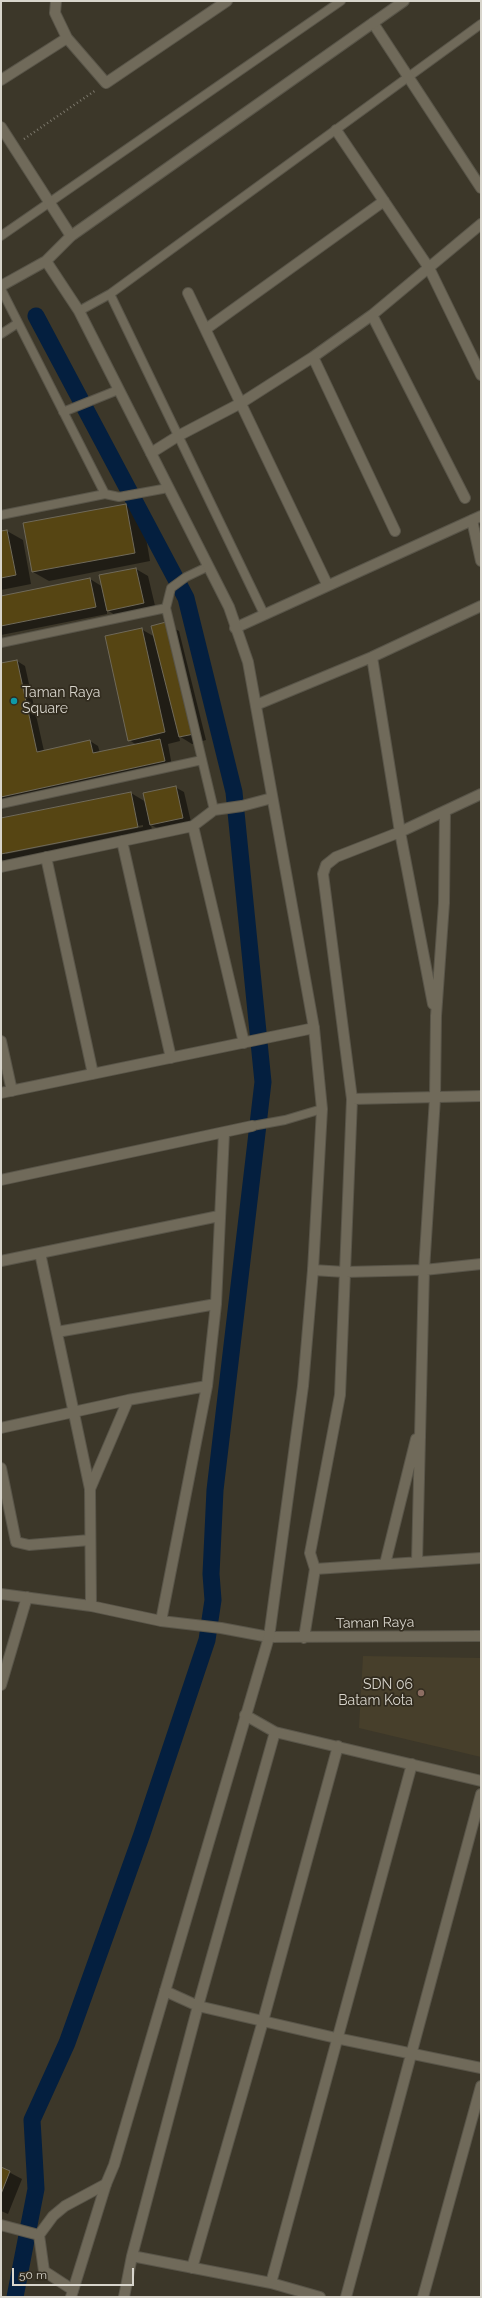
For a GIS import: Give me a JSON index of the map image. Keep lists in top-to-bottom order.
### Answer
{
  "streets": {
    "street": ["Taman Raya"]
  },
  "places": ["Taman Raya Square", "SDN 06 Batam Kota"],
  "scale_bar": "50 m"
}
